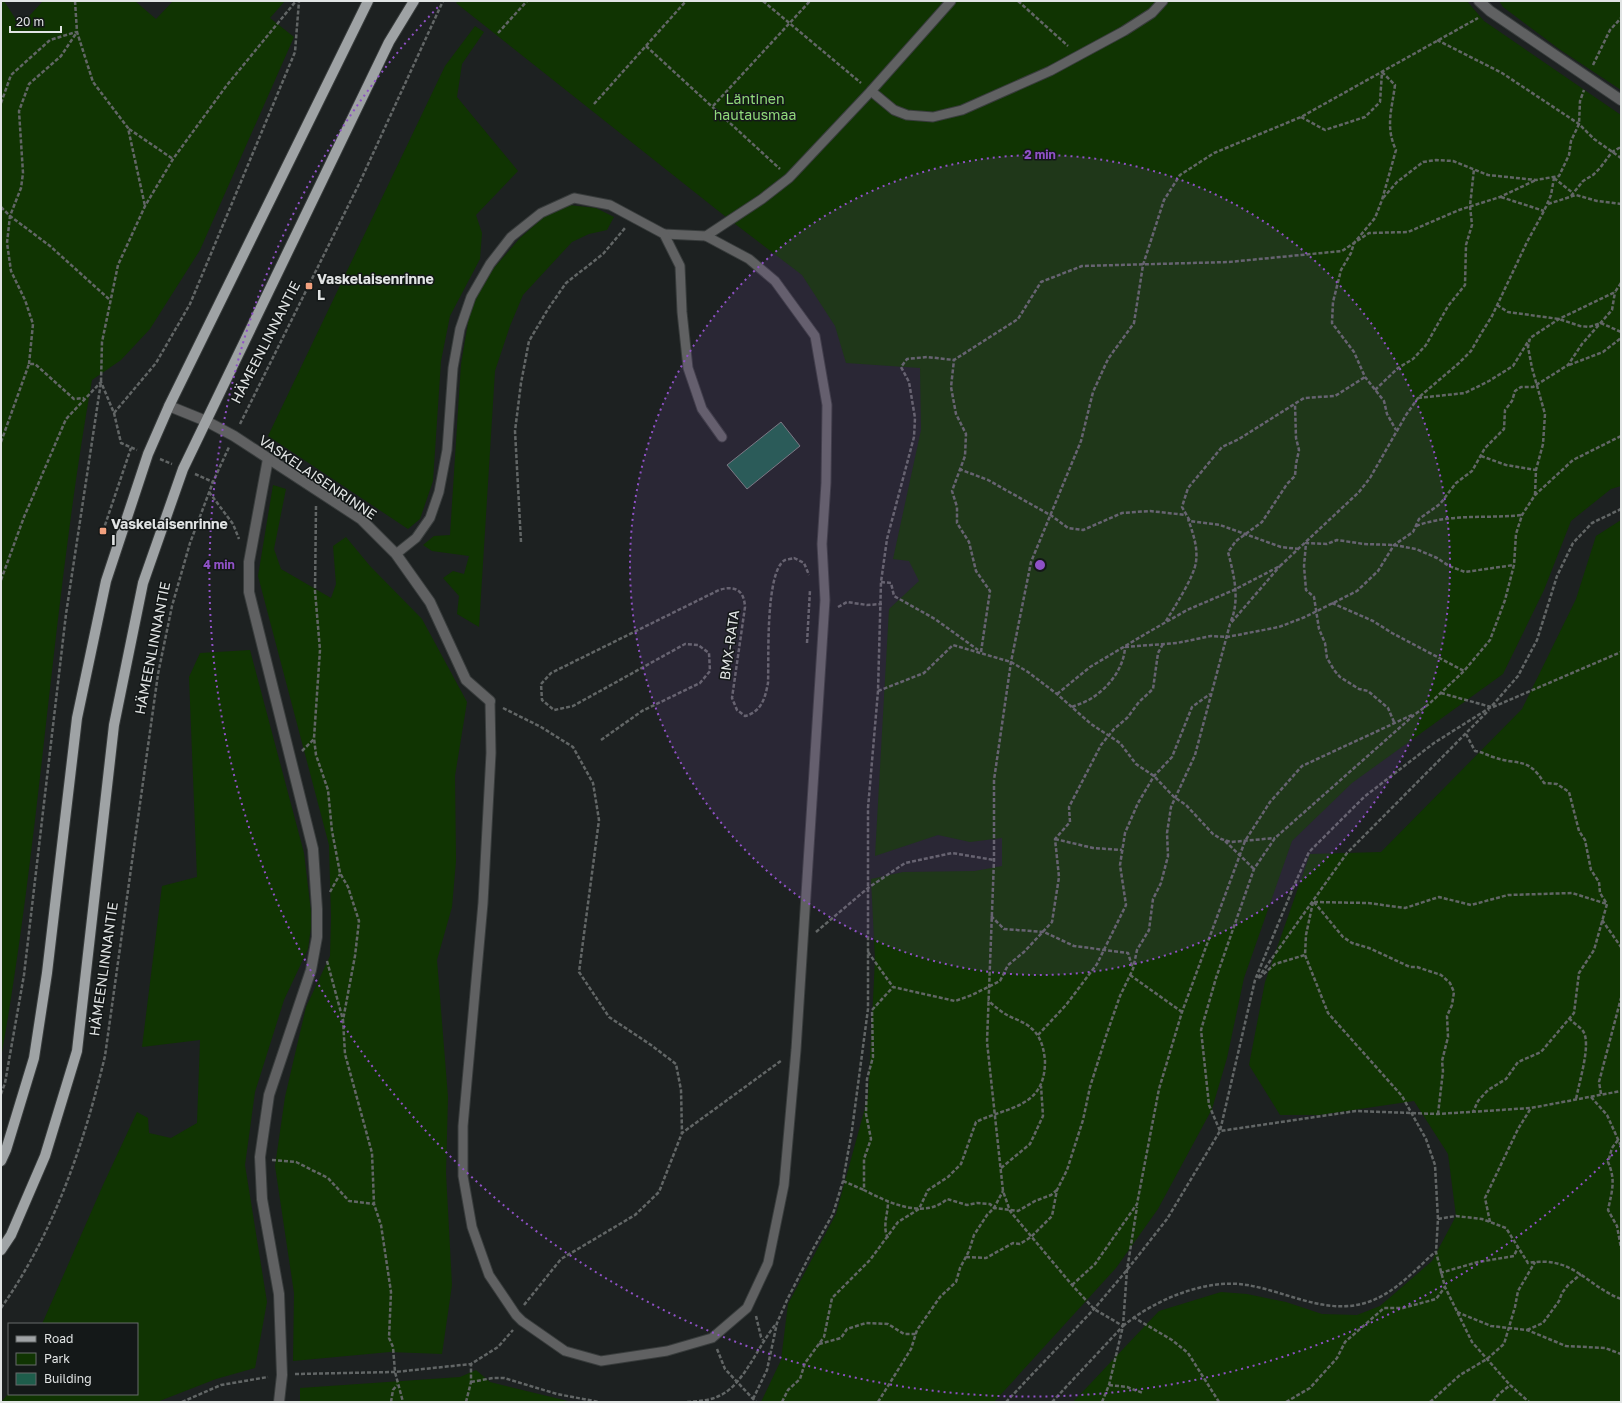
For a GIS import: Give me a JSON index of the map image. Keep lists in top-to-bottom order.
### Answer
{
  "streets": {
    "main road": ["HÄMEENLINNANTIE"],
    "street": ["VASKELAISENRINNE"],
    "path": ["BMX-RATA"]
  },
  "crossings": [
    ["HÄMEENLINNANTIE", "VASKELAISENRINNE"]
  ],
  "parks": ["Läntinen hautausmaa"],
  "places": {
    "transit": ["Vaskelaisenrinne L", "Vaskelaisenrinne I"]
  },
  "legend": ["Road", "Park", "Building"],
  "scale_bar": "20 m",
  "rings": ["2 min", "4 min"]
}
